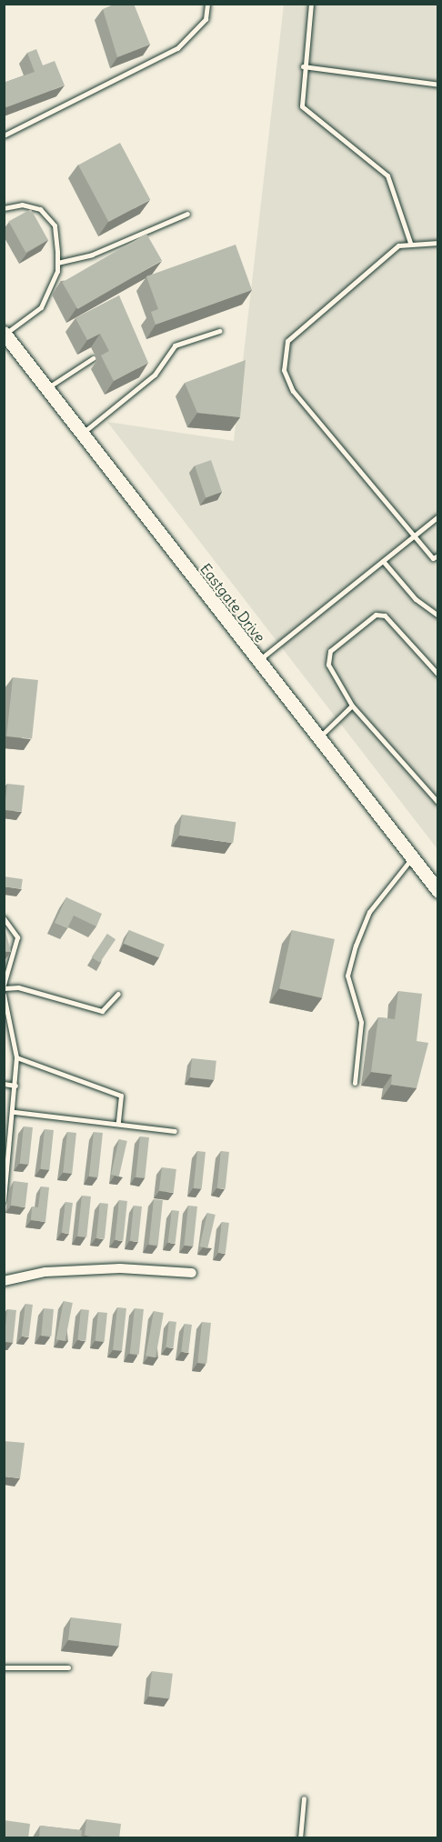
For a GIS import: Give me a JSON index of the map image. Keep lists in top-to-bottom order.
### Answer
{
  "streets": {
    "street": ["Eastgate Drive"]
  }
}
